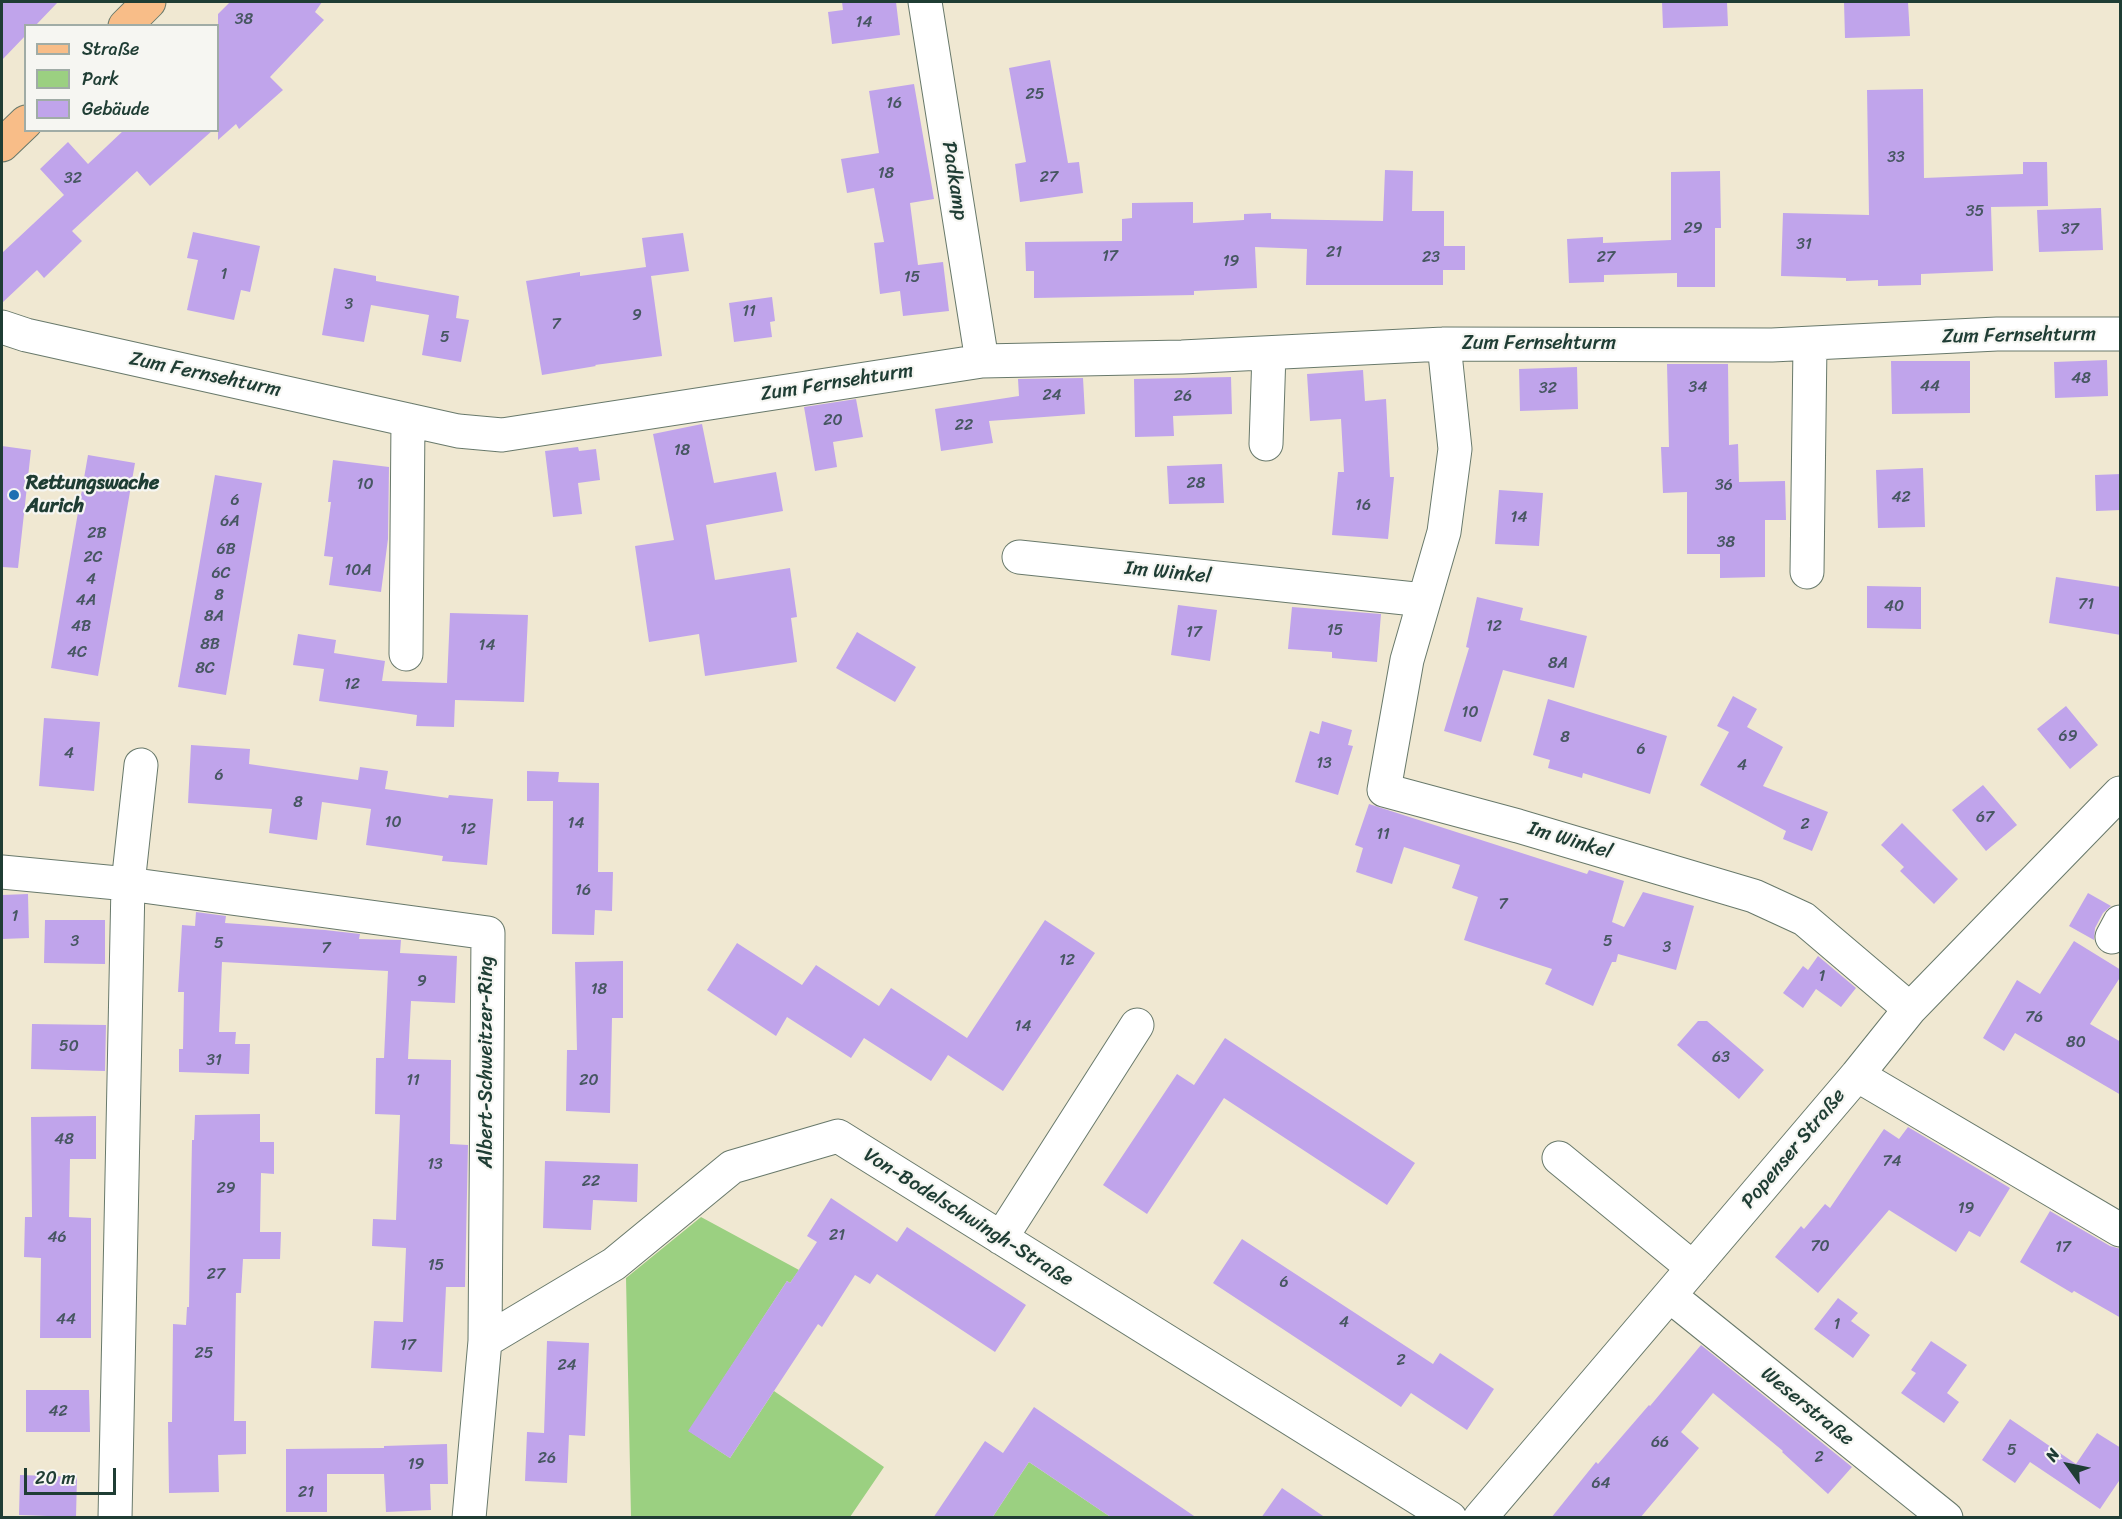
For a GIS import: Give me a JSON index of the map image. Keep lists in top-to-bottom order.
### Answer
{
  "streets": {
    "street": [
      "Padkamp",
      "Zum Fernsehturm",
      "Im Winkel",
      "Albert-Schweitzer-Ring",
      "Popenser Straße",
      "Von-Bodelschwingh-Straße",
      "Weserstraße"
    ]
  },
  "crossings": [
    ["Padkamp", "Zum Fernsehturm"],
    ["Zum Fernsehturm", "Im Winkel"],
    ["Im Winkel", "Popenser Straße"],
    ["Albert-Schweitzer-Ring", "Von-Bodelschwingh-Straße"],
    ["Popenser Straße", "Weserstraße"]
  ],
  "places": ["Rettungswache Aurich"],
  "house_numbers": [
    "38",
    "14",
    "25",
    "16",
    "33",
    "18",
    "27",
    "32",
    "35",
    "29",
    "37",
    "31",
    "21",
    "17",
    "23",
    "27",
    "19",
    "1",
    "15",
    "3",
    "11",
    "9",
    "7",
    "5",
    "48",
    "44",
    "34",
    "32",
    "24",
    "26",
    "20",
    "22",
    "18",
    "28",
    "10",
    "36",
    "42",
    "6",
    "16",
    "14",
    "6A",
    "2B",
    "38",
    "6B",
    "2C",
    "10A",
    "6C",
    "4",
    "8",
    "4A",
    "71",
    "40",
    "8A",
    "4B",
    "12",
    "15",
    "17",
    "8B",
    "14",
    "4C",
    "8A",
    "8C",
    "12",
    "10",
    "69",
    "8",
    "6",
    "4",
    "13",
    "4",
    "6",
    "8",
    "67",
    "10",
    "14",
    "2",
    "12",
    "11",
    "16",
    "7",
    "1",
    "3",
    "5",
    "5",
    "3",
    "7",
    "12",
    "1",
    "9",
    "18",
    "76",
    "14",
    "80",
    "50",
    "63",
    "31",
    "11",
    "20",
    "48",
    "74",
    "13",
    "22",
    "29",
    "19",
    "21",
    "46",
    "70",
    "17",
    "15",
    "27",
    "6",
    "44",
    "4",
    "1",
    "17",
    "25",
    "2",
    "24",
    "42",
    "66",
    "5",
    "2",
    "26",
    "19",
    "64",
    "21"
  ],
  "legend": ["Straße", "Park", "Gebäude"],
  "scale_bar": "20 m",
  "north": "top left"
}
